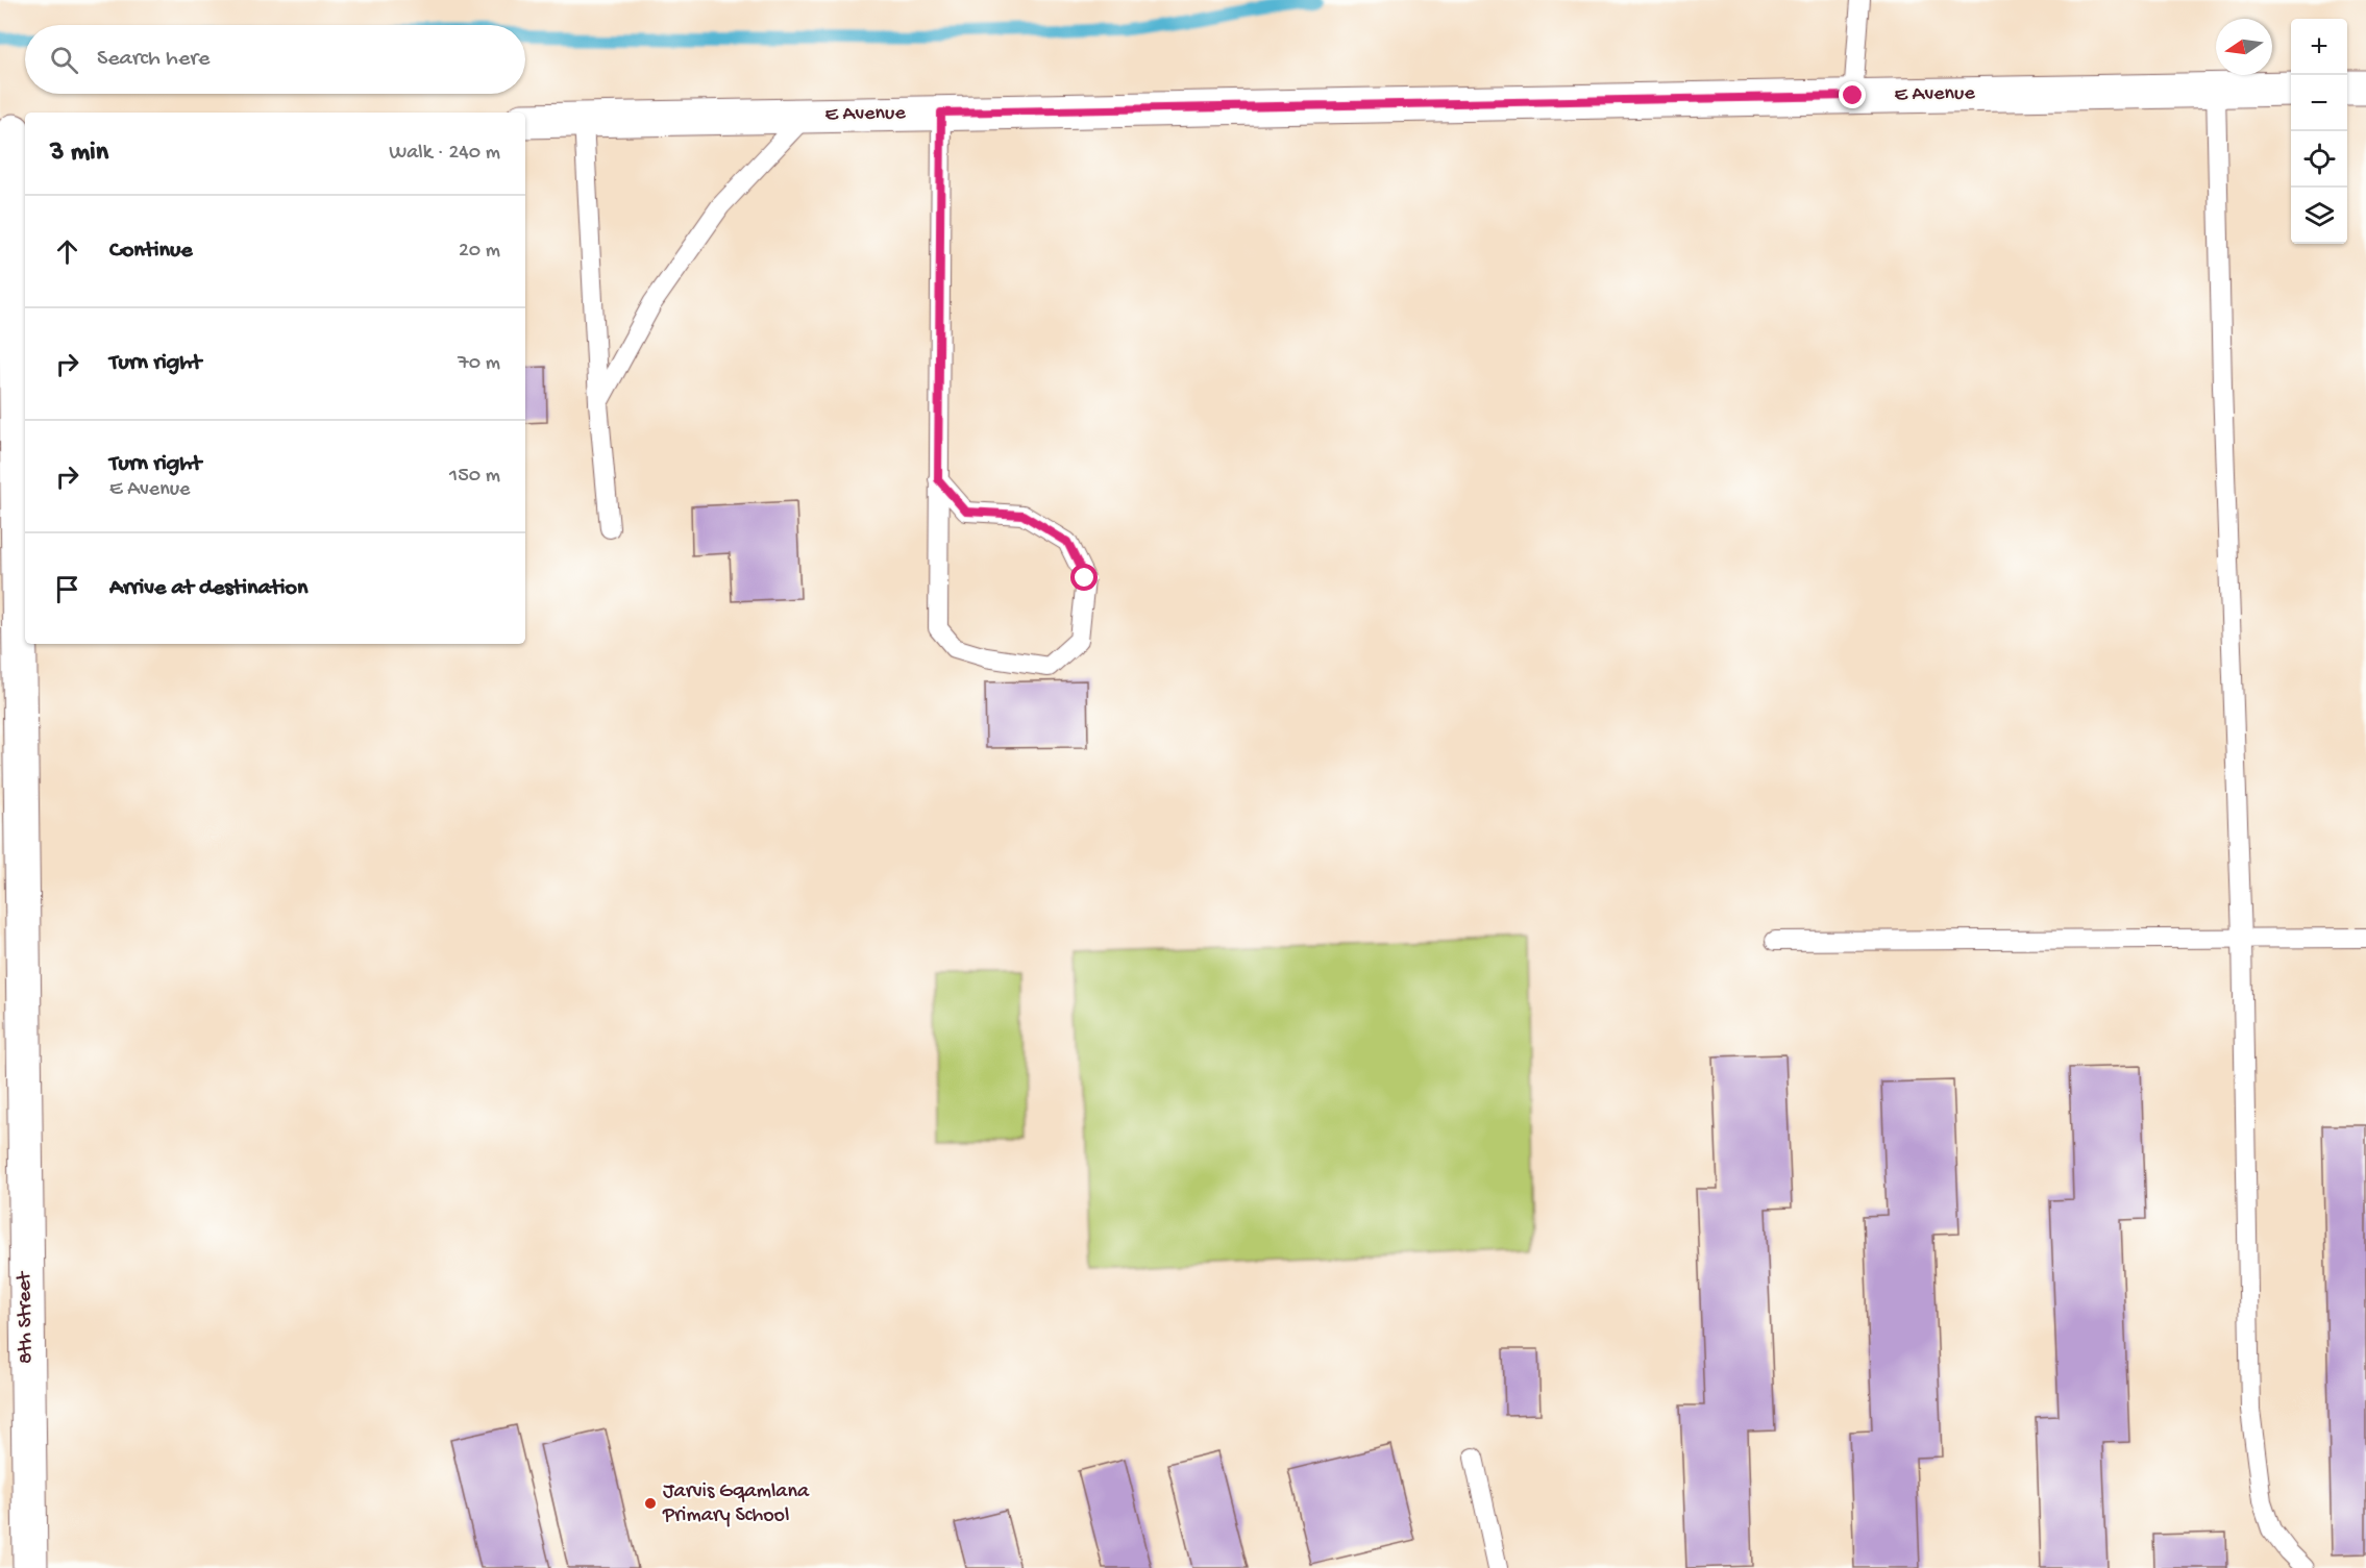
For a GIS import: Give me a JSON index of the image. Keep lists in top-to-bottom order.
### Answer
{
  "streets": {
    "street": ["E Avenue", "8th Street"]
  },
  "places": ["Jarvis Gqamlana Primary School"],
  "north": "left",
  "page": {
    "map_buttons": ["+", "−"],
    "search": "Search here",
    "heading": ["3 min", "Walk · 240 m"],
    "list": [
      ["Continue", "20 m"],
      ["Turn right", "70 m"],
      ["Turn right", "E Avenue", "150 m"],
      "Arrive at destination"
    ]
  }
}
